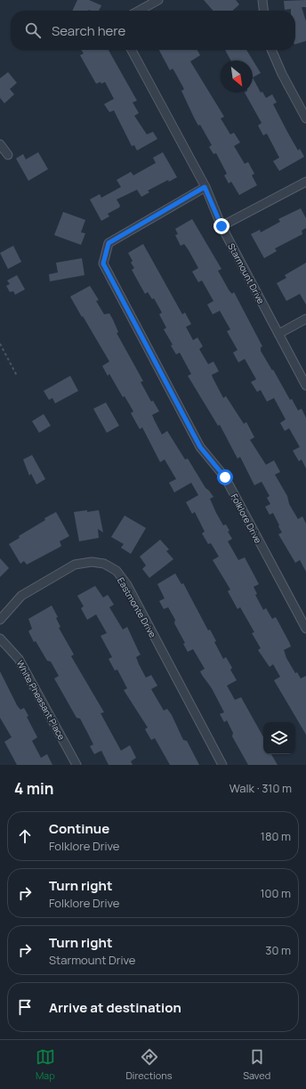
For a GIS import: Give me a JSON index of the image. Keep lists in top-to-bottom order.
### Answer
{
  "streets": {
    "street": [
      "Starmount Drive",
      "Folklore Drive",
      "Eastmonte Drive",
      "White Pheasant Place"
    ]
  },
  "crossings": [
    ["Starmount Drive", "Folklore Drive"]
  ],
  "north": "bottom right",
  "page": {
    "search": "Search here",
    "heading": ["4 min", "Walk · 310 m"],
    "list": [
      ["Continue", "Folklore Drive", "180 m"],
      ["Turn right", "Folklore Drive", "100 m"],
      ["Turn right", "Starmount Drive", "30 m"],
      "Arrive at destination"
    ],
    "nav": ["Map", "Directions", "Saved"]
  }
}
